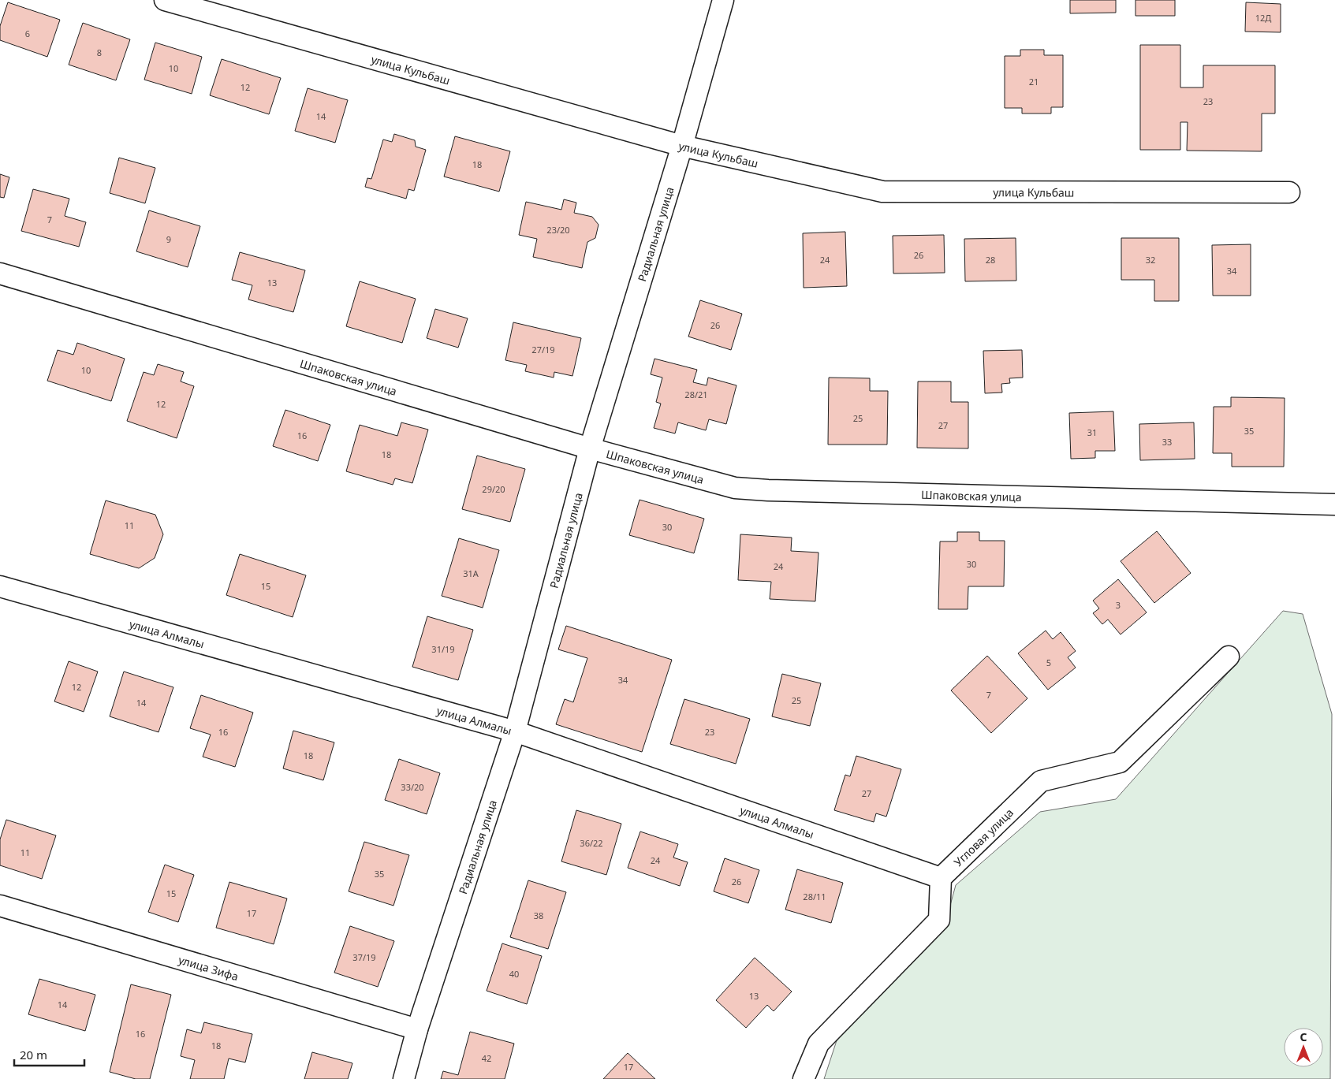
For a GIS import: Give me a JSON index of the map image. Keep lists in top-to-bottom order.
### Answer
{
  "streets": {
    "street": [
      "улица Кульбаш",
      "Радиальная улица",
      "Шпаковская улица",
      "улица Алмалы",
      "Угловая улица",
      "улица Зифа"
    ]
  },
  "crossings": [
    ["улица Кульбаш", "Радиальная улица"],
    ["Радиальная улица", "Шпаковская улица"],
    ["Радиальная улица", "улица Алмалы"],
    ["Радиальная улица", "улица Зифа"],
    ["улица Алмалы", "Угловая улица"]
  ],
  "house_numbers": [
    "12Д",
    "6",
    "8",
    "10",
    "21",
    "12",
    "23",
    "14",
    "18",
    "7",
    "23/20",
    "9",
    "26",
    "24",
    "28",
    "32",
    "34",
    "13",
    "26",
    "27/19",
    "10",
    "28/21",
    "12",
    "25",
    "27",
    "35",
    "31",
    "16",
    "33",
    "18",
    "29/20",
    "11",
    "30",
    "30",
    "24",
    "31А",
    "15",
    "3",
    "31/19",
    "5",
    "34",
    "12",
    "7",
    "25",
    "14",
    "16",
    "23",
    "18",
    "33/20",
    "27",
    "36/22",
    "11",
    "24",
    "35",
    "26",
    "15",
    "28/11",
    "17",
    "38",
    "37/19",
    "40",
    "13",
    "14",
    "16",
    "18",
    "42",
    "17"
  ],
  "scale_bar": "20 m",
  "north": "top"
}
